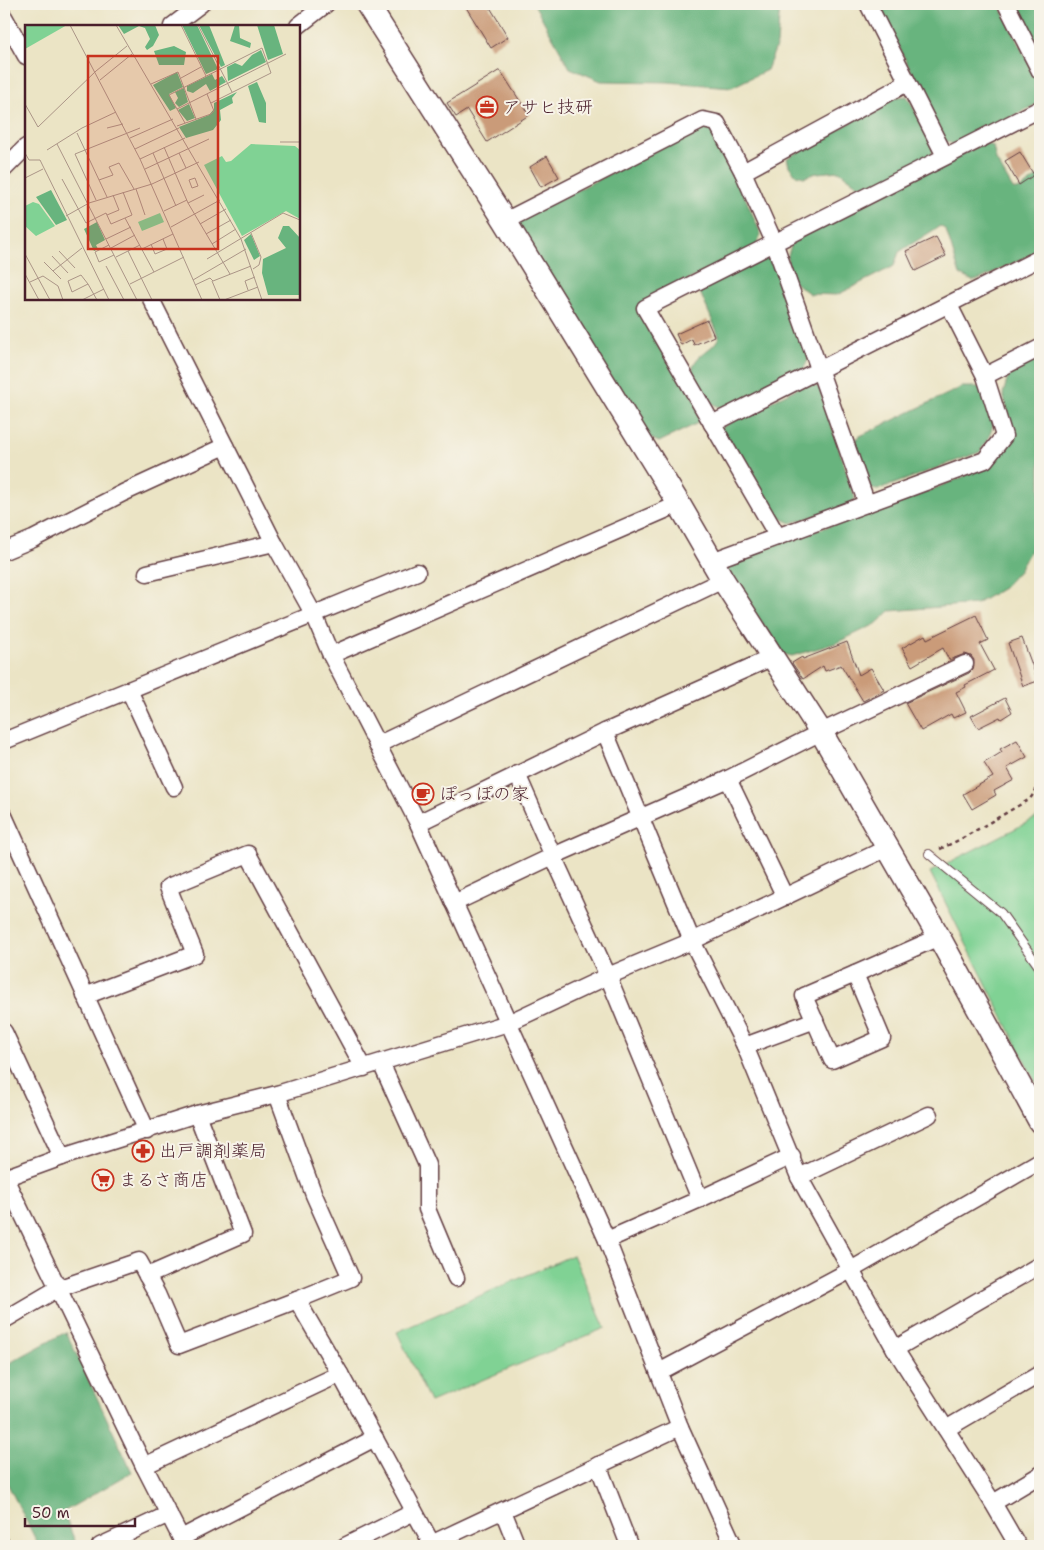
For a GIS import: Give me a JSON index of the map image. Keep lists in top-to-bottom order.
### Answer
{
  "places": {
    "office": ["アサヒ技研"],
    "cafe": ["ぽっぽの家"],
    "pharmacy": ["出戸調剤薬局"],
    "supermarket": ["まるさ商店"]
  },
  "scale_bar": "50 m"
}
